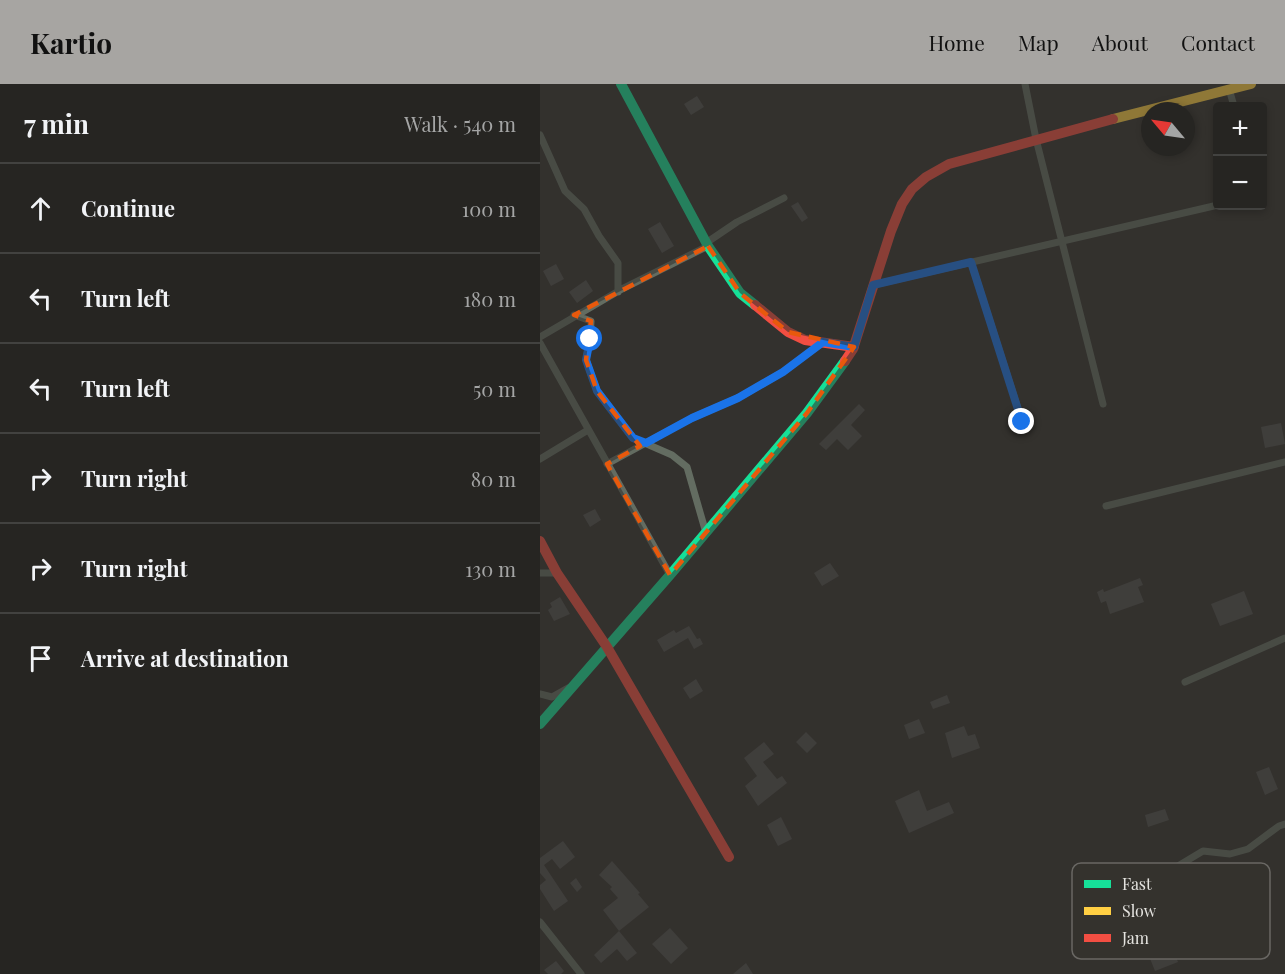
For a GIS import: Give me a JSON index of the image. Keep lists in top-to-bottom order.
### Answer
{
  "legend": ["Fast", "Slow", "Jam"],
  "north": "top left",
  "page": {
    "header": "Kartio",
    "nav": [
      "Home",
      "Map",
      "About",
      "Contact"
    ],
    "heading": ["7 min", "Walk · 540 m"],
    "map_buttons": ["+", "−"],
    "list": [
      ["Continue", "100 m"],
      ["Turn left", "180 m"],
      ["Turn left", "50 m"],
      ["Turn right", "80 m"],
      ["Turn right", "130 m"],
      "Arrive at destination"
    ]
  }
}
